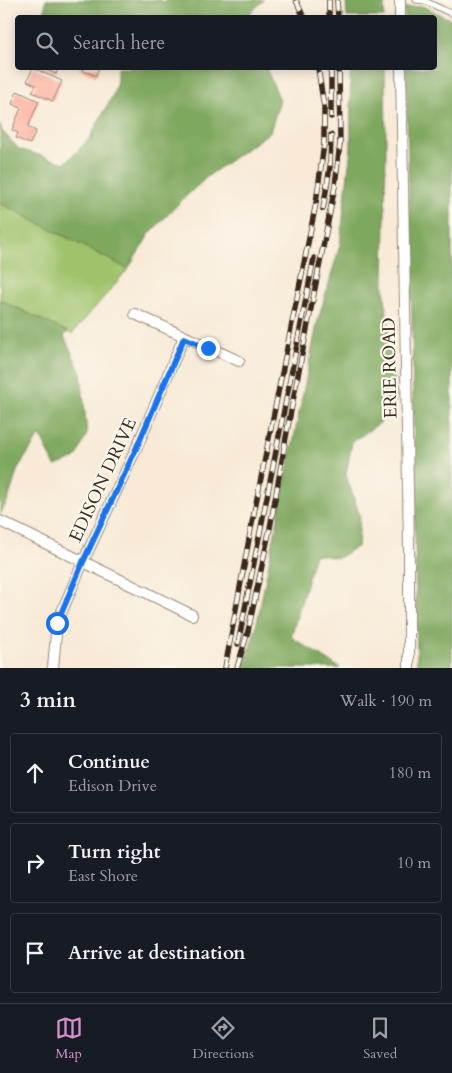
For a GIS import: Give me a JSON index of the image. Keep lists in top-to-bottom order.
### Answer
{
  "streets": {
    "street": ["ERIE ROAD", "EDISON DRIVE"]
  },
  "page": {
    "search": "Search here",
    "heading": ["3 min", "Walk · 190 m"],
    "list": [
      ["Continue", "Edison Drive", "180 m"],
      ["Turn right", "East Shore", "10 m"],
      "Arrive at destination"
    ],
    "nav": ["Map", "Directions", "Saved"]
  }
}
